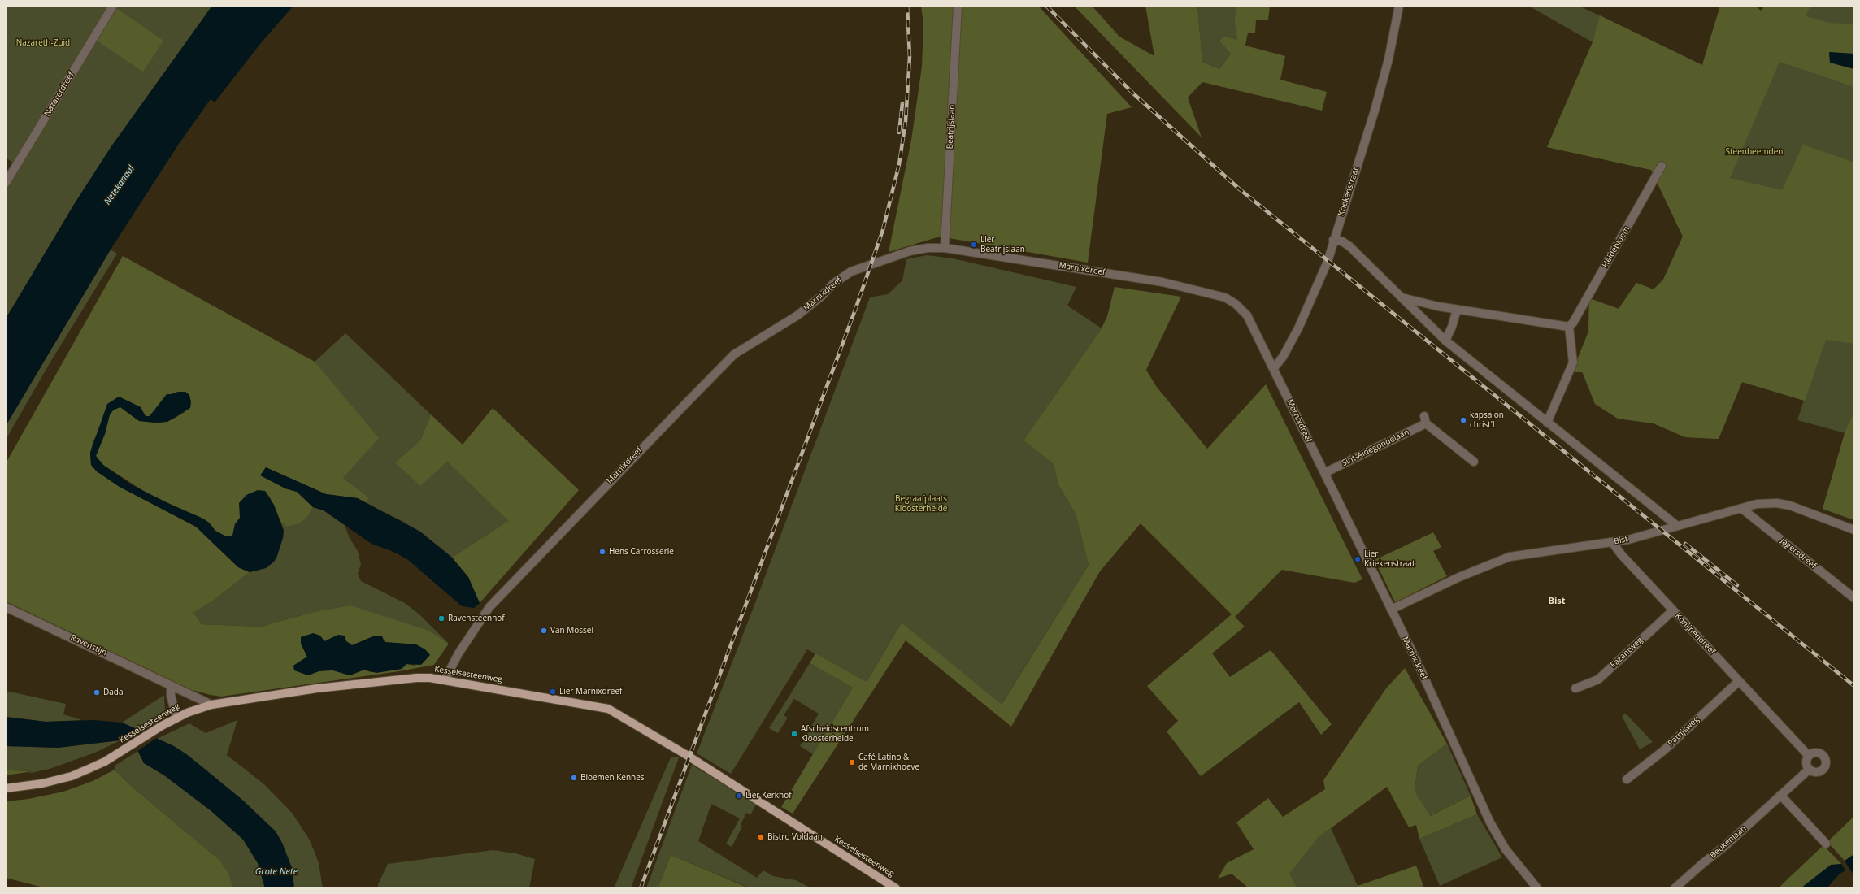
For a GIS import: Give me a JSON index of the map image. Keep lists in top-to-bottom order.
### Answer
{
  "streets": {
    "main road": ["Kesselsesteenweg"],
    "street": [
      "Nazaretdreef",
      "Beatrijslaan",
      "Kriekenstraat",
      "Heidebloem",
      "Marnixdreef",
      "Sint-Aldegondelaan",
      "Bist",
      "Jagersdreef",
      "Konijnendreef",
      "Ravenstijn",
      "Fazantweg",
      "Patrijsweg",
      "Beukenlaan"
    ]
  },
  "crossings": [
    ["Beatrijslaan", "Marnixdreef"],
    ["Kriekenstraat", "Marnixdreef"],
    ["Marnixdreef", "Sint-Aldegondelaan"],
    ["Marnixdreef", "Bist"],
    ["Marnixdreef", "Kesselsesteenweg"],
    ["Bist", "Jagersdreef"],
    ["Bist", "Konijnendreef"],
    ["Konijnendreef", "Fazantweg"],
    ["Konijnendreef", "Patrijsweg"],
    ["Konijnendreef", "Beukenlaan"],
    ["Ravenstijn", "Kesselsesteenweg"]
  ],
  "districts": ["Bist"],
  "water": ["Netekanaal", "Grote Nete"],
  "parks": ["Nazareth-Zuid", "Steenbeemden", "Begraafplaats Kloosterheide"],
  "places": [
    "Lier Beatrijslaan",
    "kapsalon christ'l",
    "Hens Carrosserie",
    "Lier Kriekenstraat",
    "Ravensteenhof",
    "Van Mossel",
    "Lier Marnixdreef",
    "Dada",
    "Afscheidscentrum Kloosterheide",
    "Café Latino & de Marnixhoeve",
    "Bloemen Kennes",
    "Lier Kerkhof",
    "Bistro Voldaan"
  ]
}
